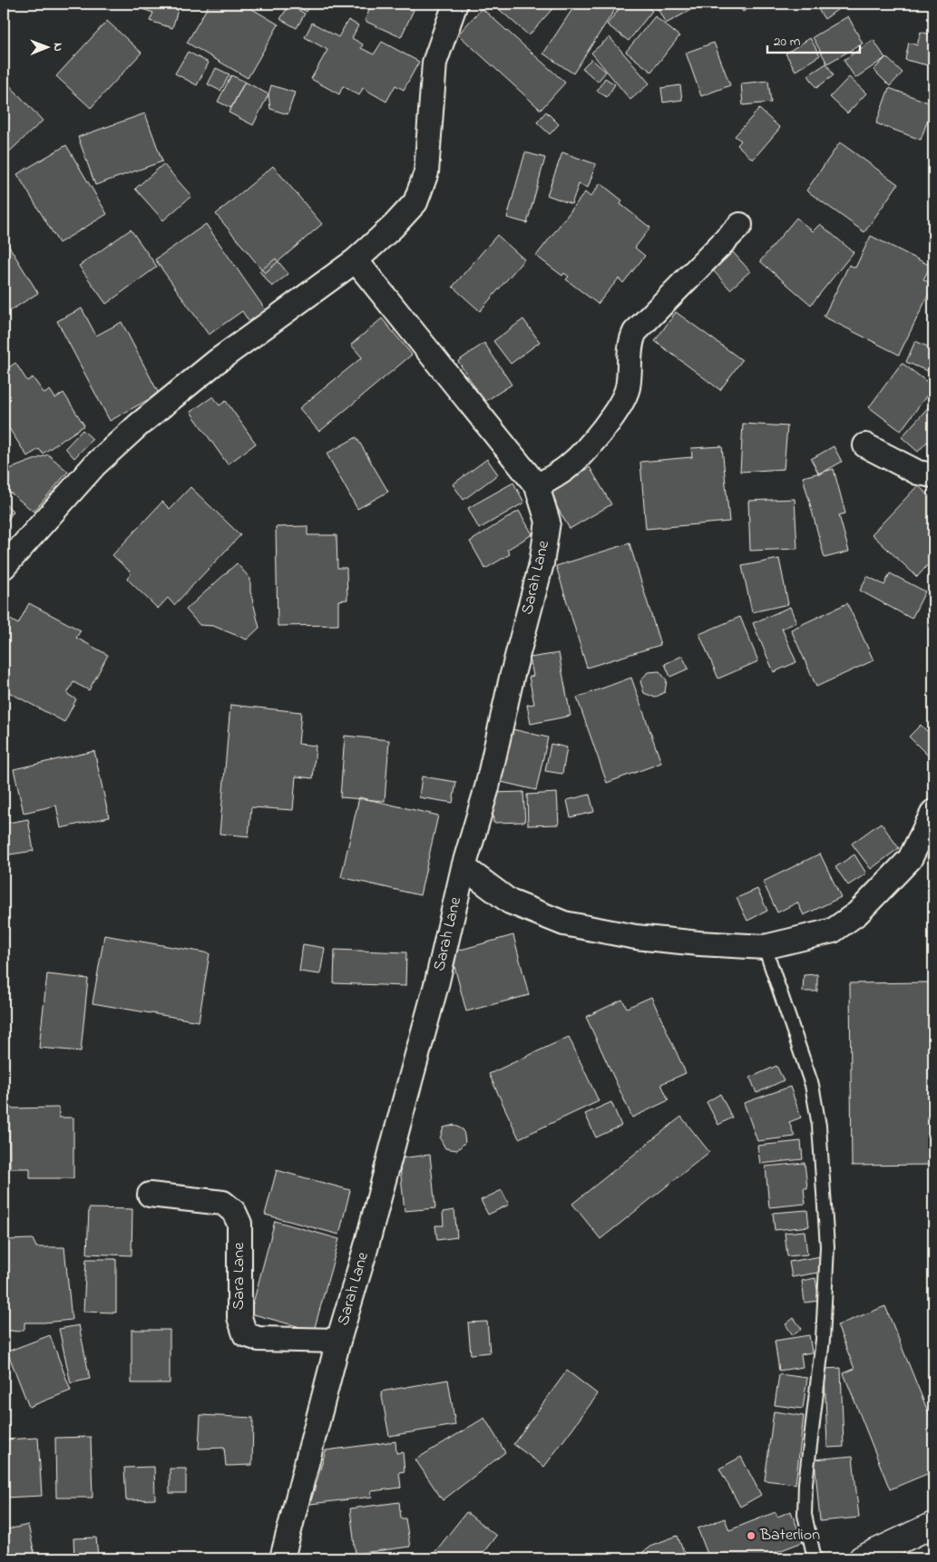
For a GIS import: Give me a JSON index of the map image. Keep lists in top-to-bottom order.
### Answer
{
  "streets": {
    "street": ["Sarah Lane", "Sara Lane"]
  },
  "crossings": [
    ["Sarah Lane", "Sara Lane"]
  ],
  "places": ["Baterlion"],
  "scale_bar": "20 m",
  "north": "right"
}
